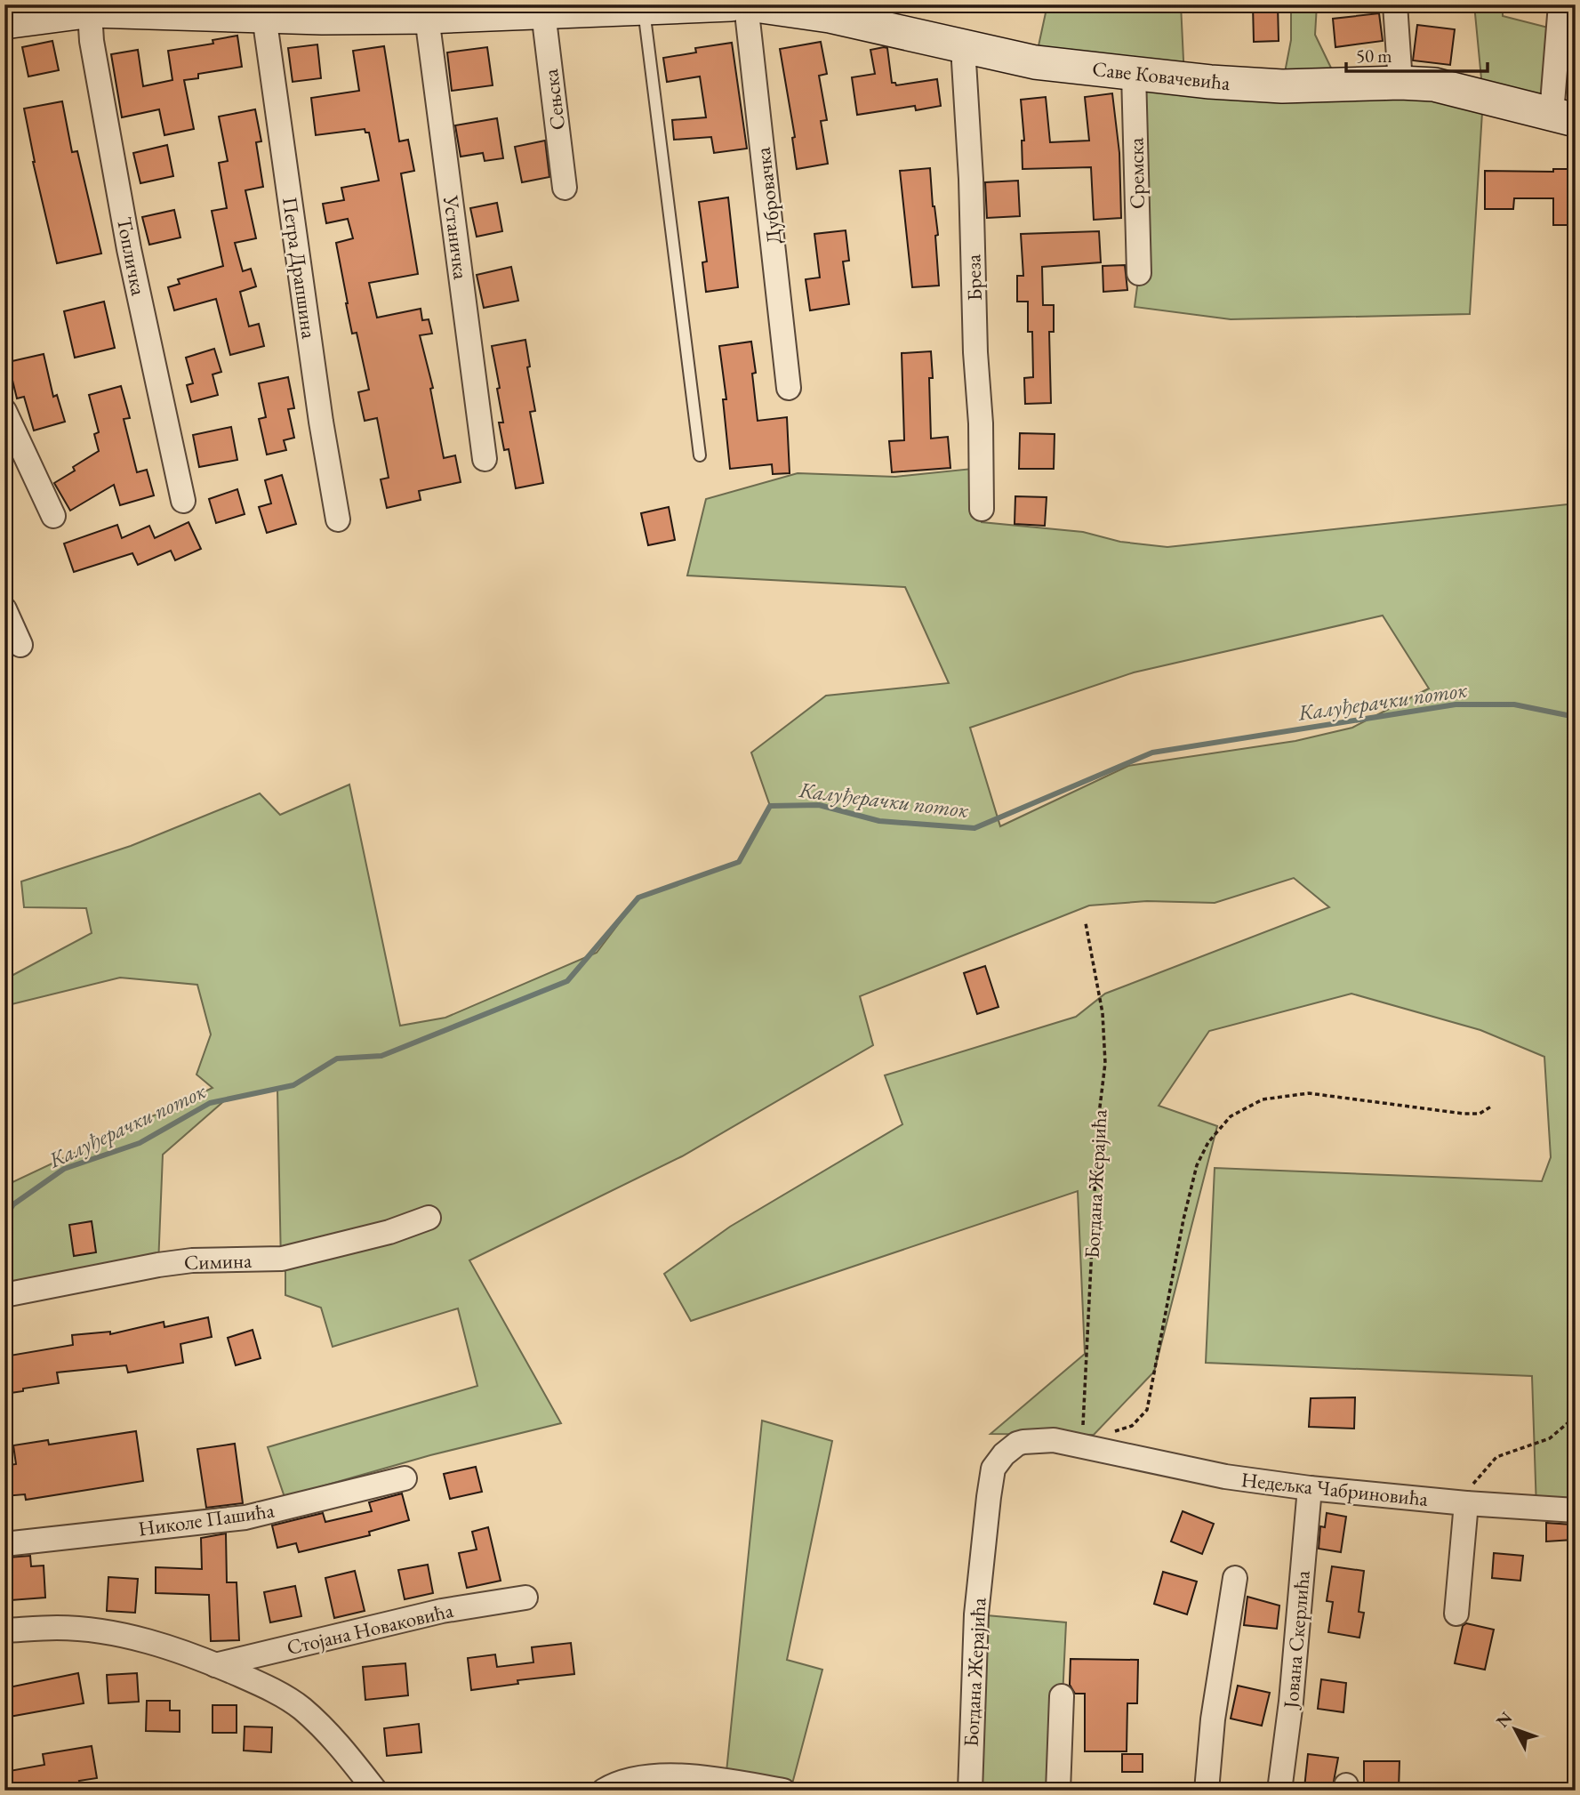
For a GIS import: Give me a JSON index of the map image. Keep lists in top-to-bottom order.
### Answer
{
  "streets": {
    "street": [
      "Саве Ковачевића",
      "Сењска",
      "Сремска",
      "Дубровачка",
      "Устаничка",
      "Топличка",
      "Петра Драпшина",
      "Бреза",
      "Богдана Жерајића",
      "Симина",
      "Недељка Чабриновића",
      "Николе Пашића",
      "Стојана Новаковића",
      "Јована Скерлића"
    ]
  },
  "crossings": [
    ["Саве Ковачевића", "Сремска"],
    ["Саве Ковачевића", "Дубровачка"],
    ["Саве Ковачевића", "Бреза"],
    ["Богдана Жерајића", "Недељка Чабриновића"],
    ["Недељка Чабриновића", "Јована Скерлића"]
  ],
  "water": ["Калуђерачки поток"],
  "scale_bar": "50 m",
  "north": "top left"
}
